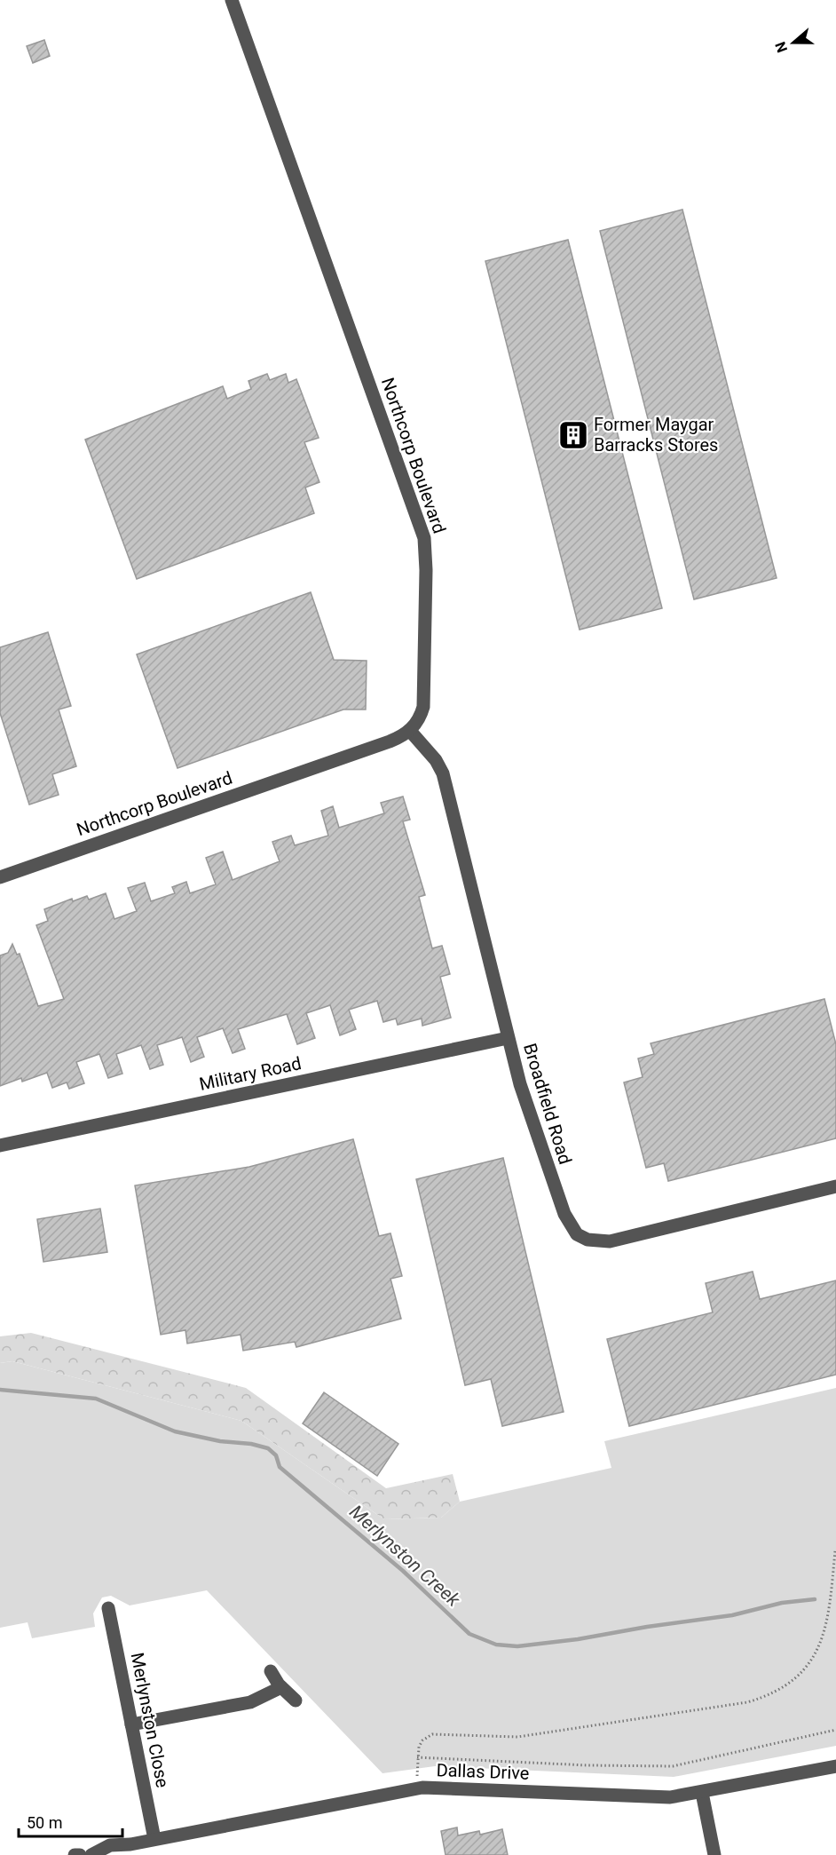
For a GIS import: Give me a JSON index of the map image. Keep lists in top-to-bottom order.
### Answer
{
  "streets": {
    "street": [
      "Northcorp Boulevard",
      "Military Road",
      "Broadfield Road",
      "Merlynston Close",
      "Dallas Drive"
    ]
  },
  "crossings": [
    ["Northcorp Boulevard", "Broadfield Road"],
    ["Military Road", "Broadfield Road"],
    ["Merlynston Close", "Dallas Drive"]
  ],
  "water": ["Merlynston Creek"],
  "places": {
    "building": ["Former Maygar Barracks Stores"]
  },
  "scale_bar": "50 m",
  "north": "left"
}
